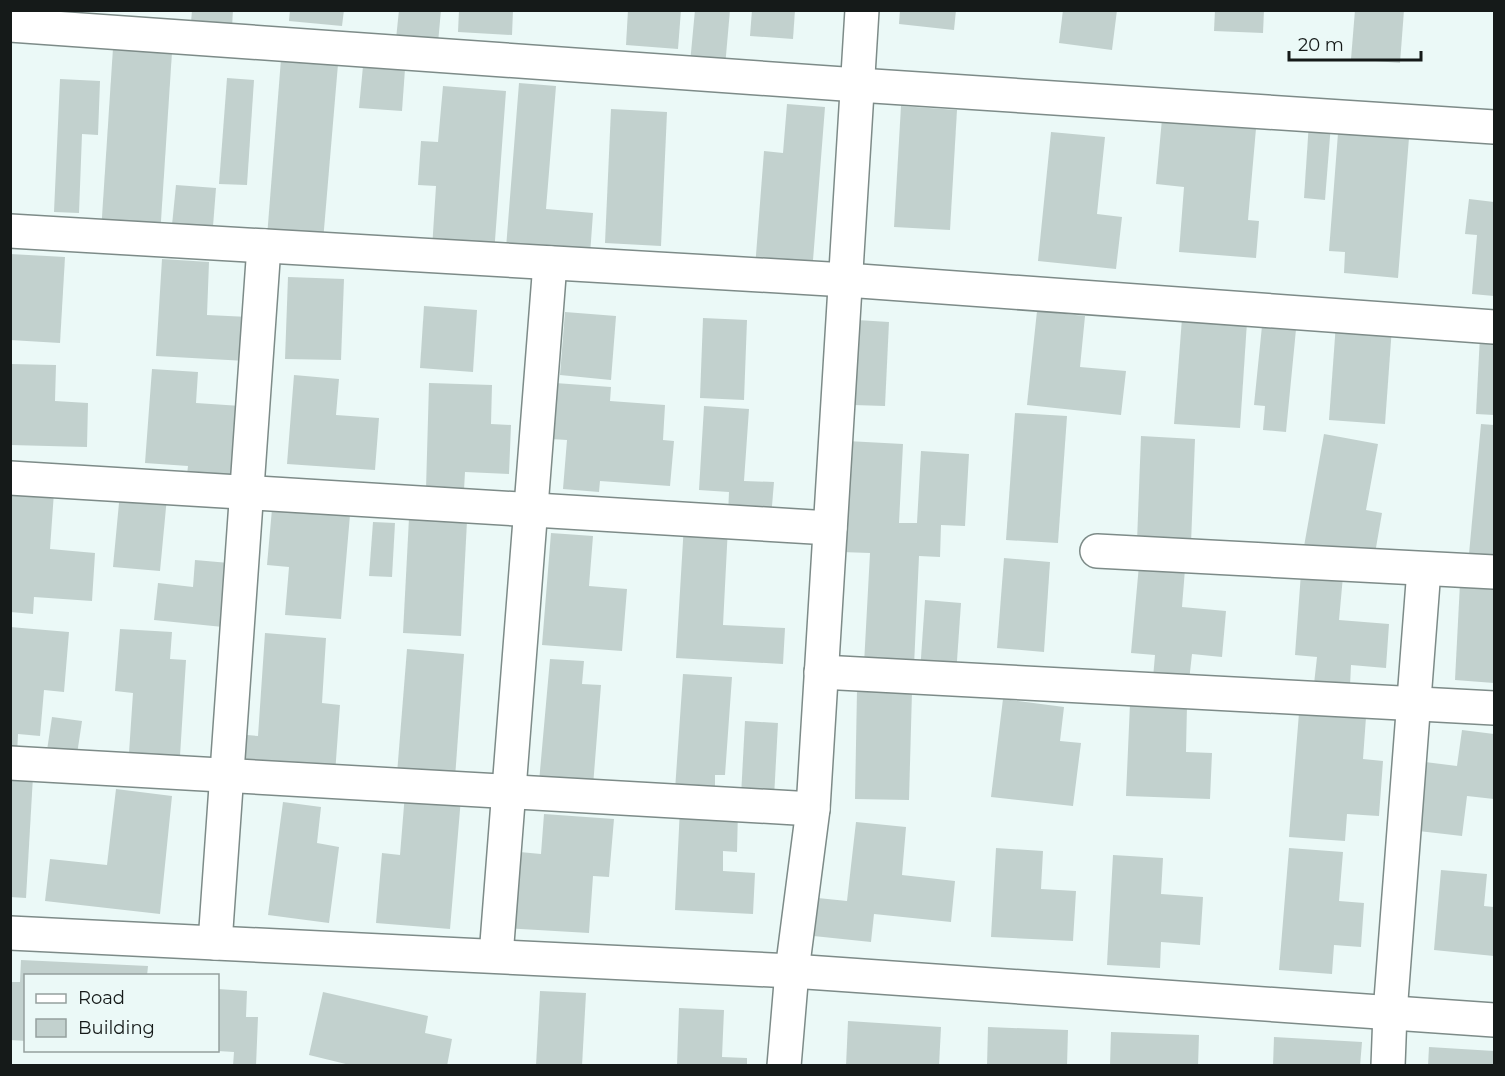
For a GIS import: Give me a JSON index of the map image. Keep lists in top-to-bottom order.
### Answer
{
  "legend": ["Road", "Building"],
  "scale_bar": "20 m"
}
